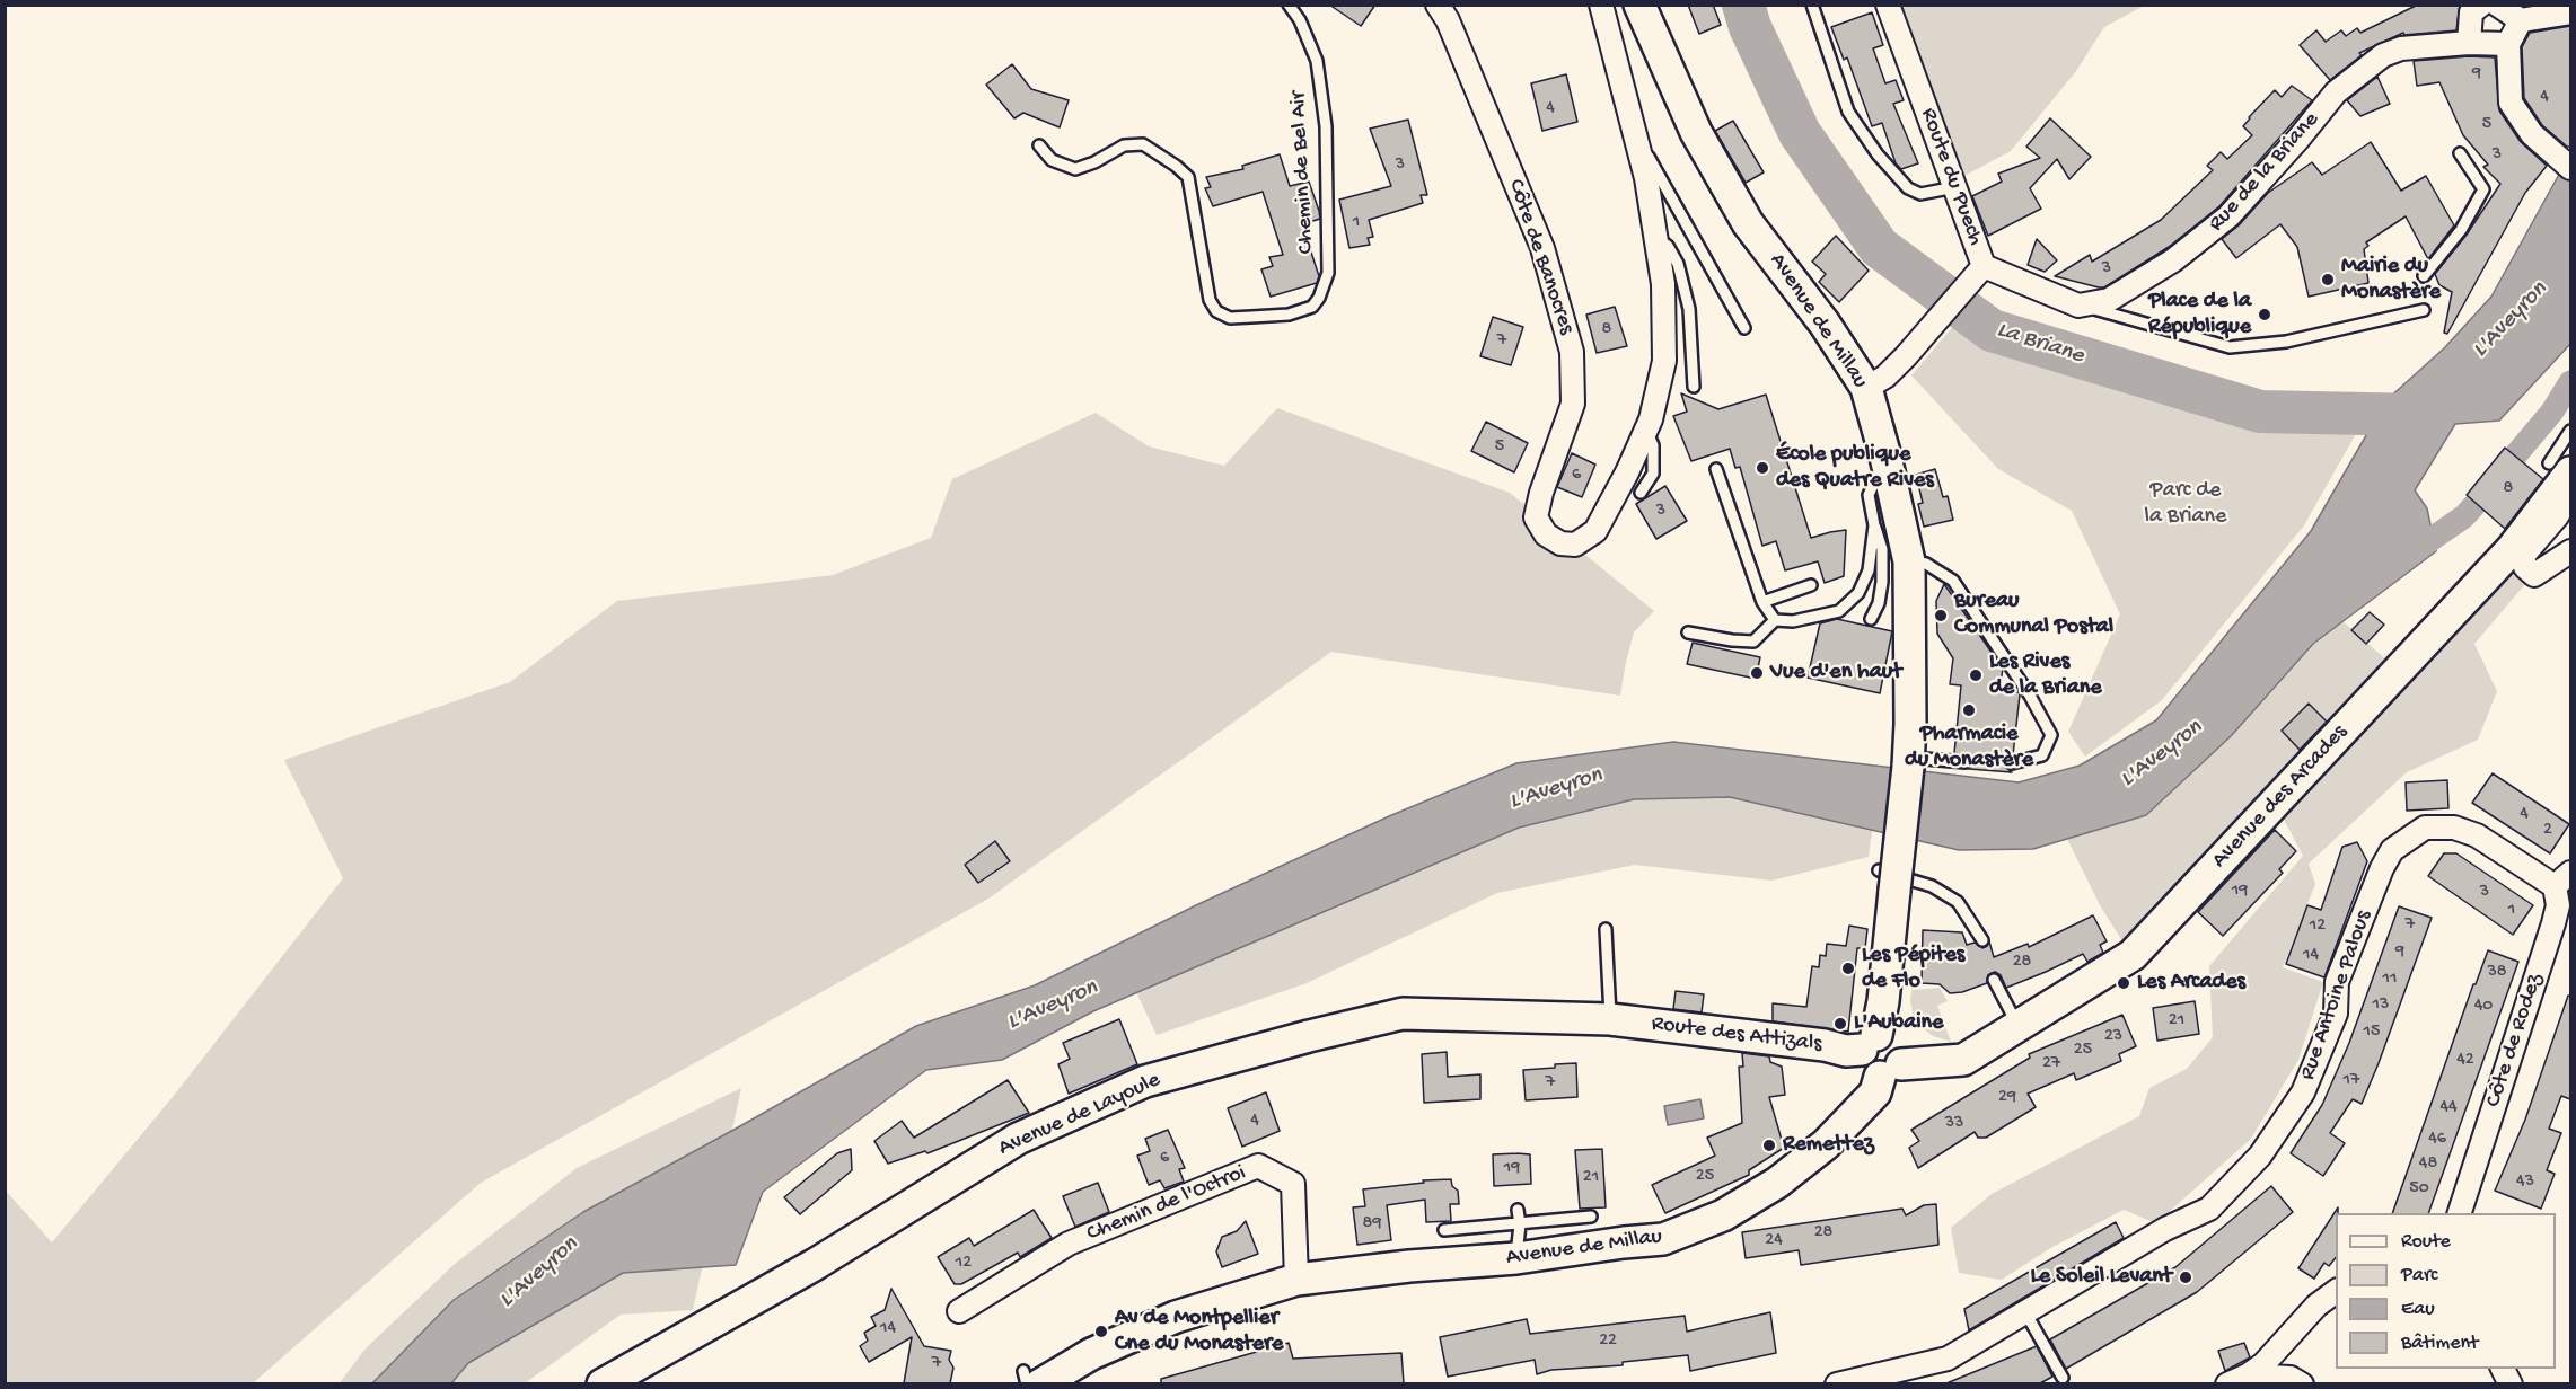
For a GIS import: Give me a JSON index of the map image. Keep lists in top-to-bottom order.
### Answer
{
  "streets": {
    "street": [
      "Rue de la Briane",
      "Route du Puech",
      "Côte de Banocres",
      "Avenue de Millau",
      "Avenue des Arcades",
      "Rue Antoine Palous",
      "Route des Attizals",
      "Côte de Rodez",
      "Avenue de Layoule",
      "Chemin de l'Octroi"
    ],
    "lane": ["Chemin de Bel Air"]
  },
  "crossings": [
    ["Route du Puech", "Avenue de Millau"],
    ["Avenue de Millau", "Avenue des Arcades"],
    ["Avenue de Millau", "Route des Attizals"],
    ["Avenue de Millau", "Chemin de l'Octroi"],
    ["Avenue des Arcades", "Route des Attizals"],
    ["Rue Antoine Palous", "Côte de Rodez"],
    ["Route des Attizals", "Avenue de Layoule"]
  ],
  "water": ["L'Aveyron", "La Briane"],
  "parks": ["Parc de la Briane"],
  "places": [
    "Mairie du Monastère",
    "Place de la République",
    "École publique des Quatre Rives",
    "Bureau Communal Postal",
    "Vue d'en haut",
    "Les Rives de la Briane",
    "Pharmacie du Monastère",
    "Les Pépites de Flo",
    "Les Arcades",
    "L'Aubaine",
    "Remettez",
    "Le Soleil Levant",
    "Av de Montpellier Cne du Monastere"
  ],
  "house_numbers": [
    "9",
    "4",
    "4",
    "5",
    "3",
    "3",
    "1",
    "3",
    "8",
    "7",
    "5",
    "6",
    "8",
    "3",
    "4",
    "2",
    "19",
    "3",
    "1",
    "7",
    "12",
    "9",
    "14",
    "28",
    "38",
    "11",
    "13",
    "40",
    "21",
    "15",
    "23",
    "25",
    "42",
    "27",
    "17",
    "7",
    "29",
    "44",
    "4",
    "33",
    "46",
    "6",
    "48",
    "19",
    "25",
    "21",
    "43",
    "50",
    "89",
    "28",
    "24",
    "12",
    "14",
    "22",
    "7"
  ],
  "legend": [
    "Route",
    "Parc",
    "Eau",
    "Bâtiment"
  ]
}
